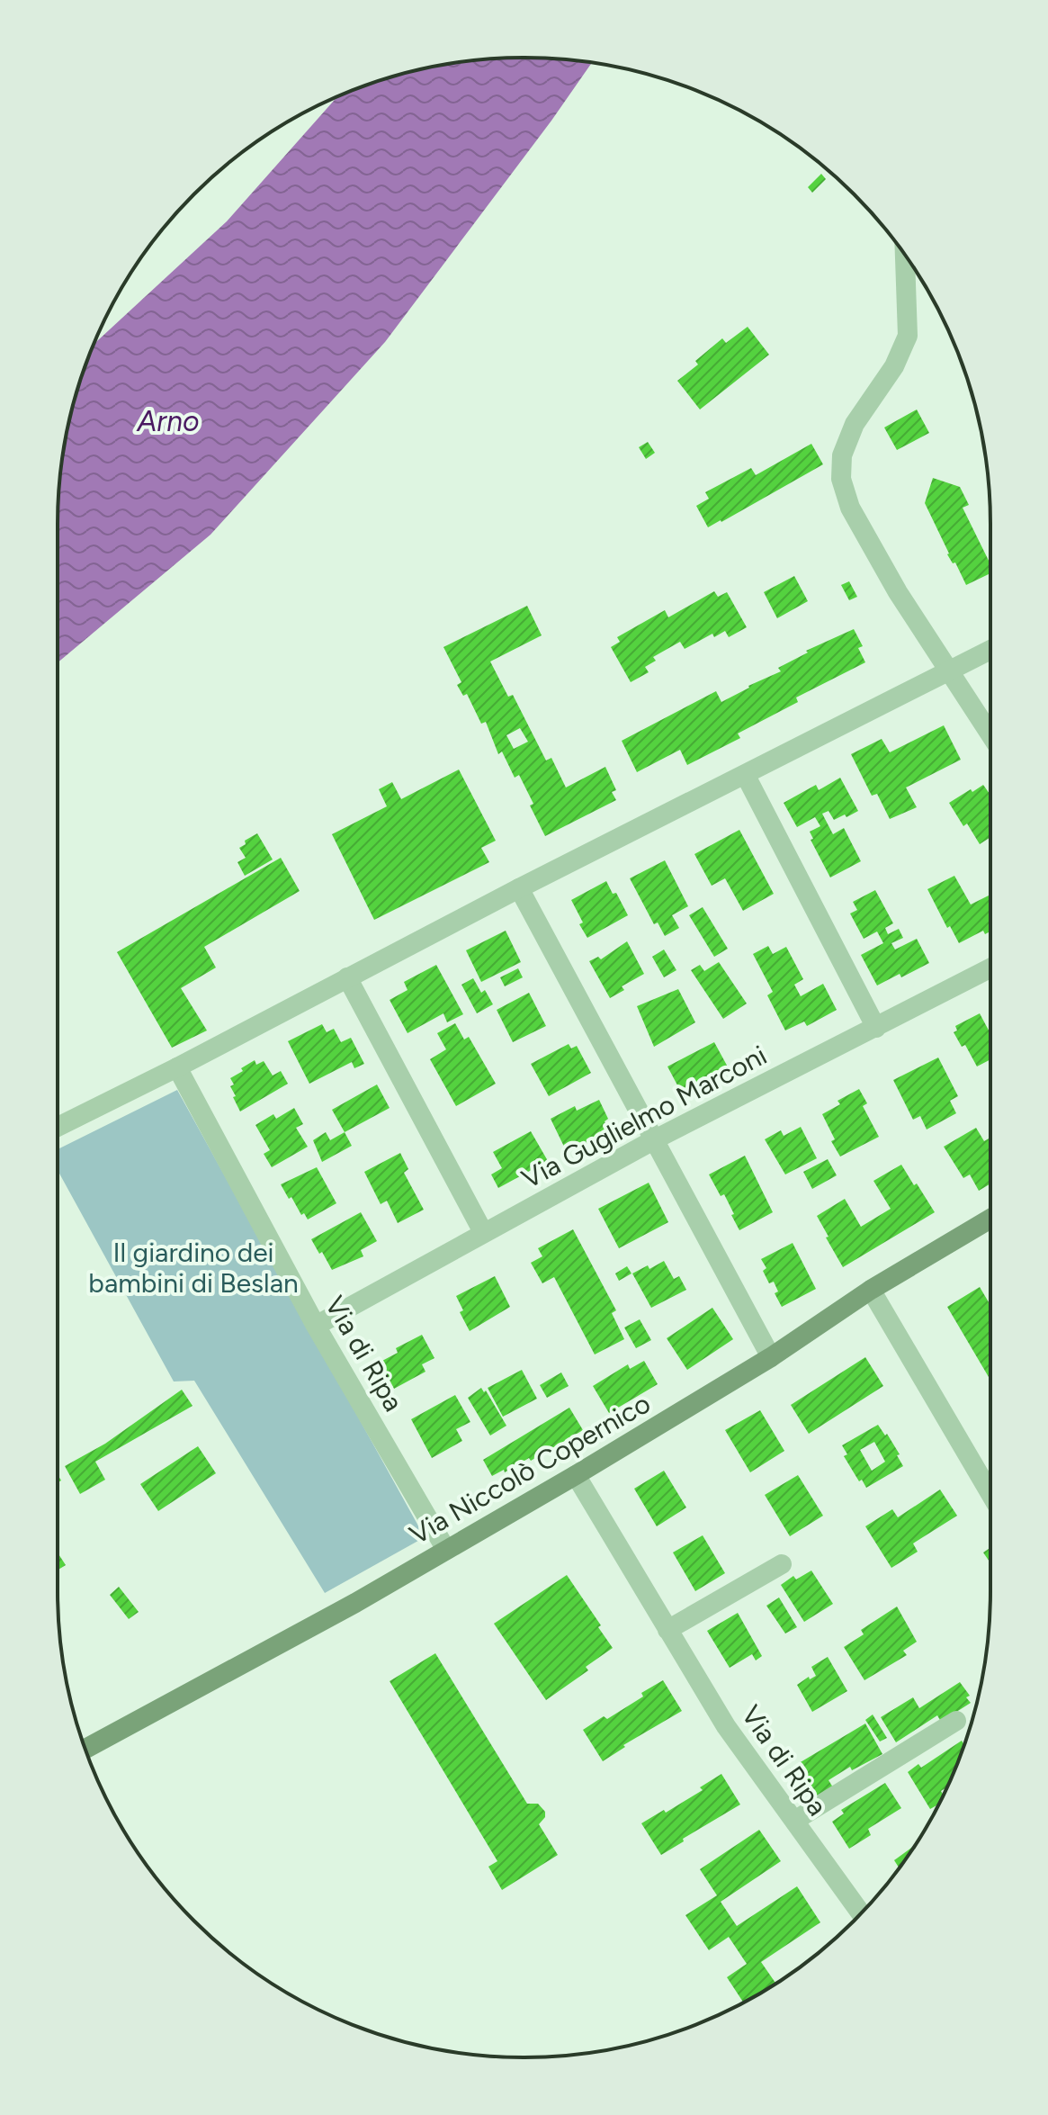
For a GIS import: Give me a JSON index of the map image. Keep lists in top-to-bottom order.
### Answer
{
  "streets": {
    "main road": ["Via Niccolò Copernico"],
    "street": ["Via Guglielmo Marconi", "Via di Ripa"]
  },
  "crossings": [
    ["Via Guglielmo Marconi", "Via di Ripa"],
    ["Via di Ripa", "Via Niccolò Copernico"]
  ],
  "water": ["Arno"],
  "parks": ["Il giardino dei bambini di Beslan"]
}
